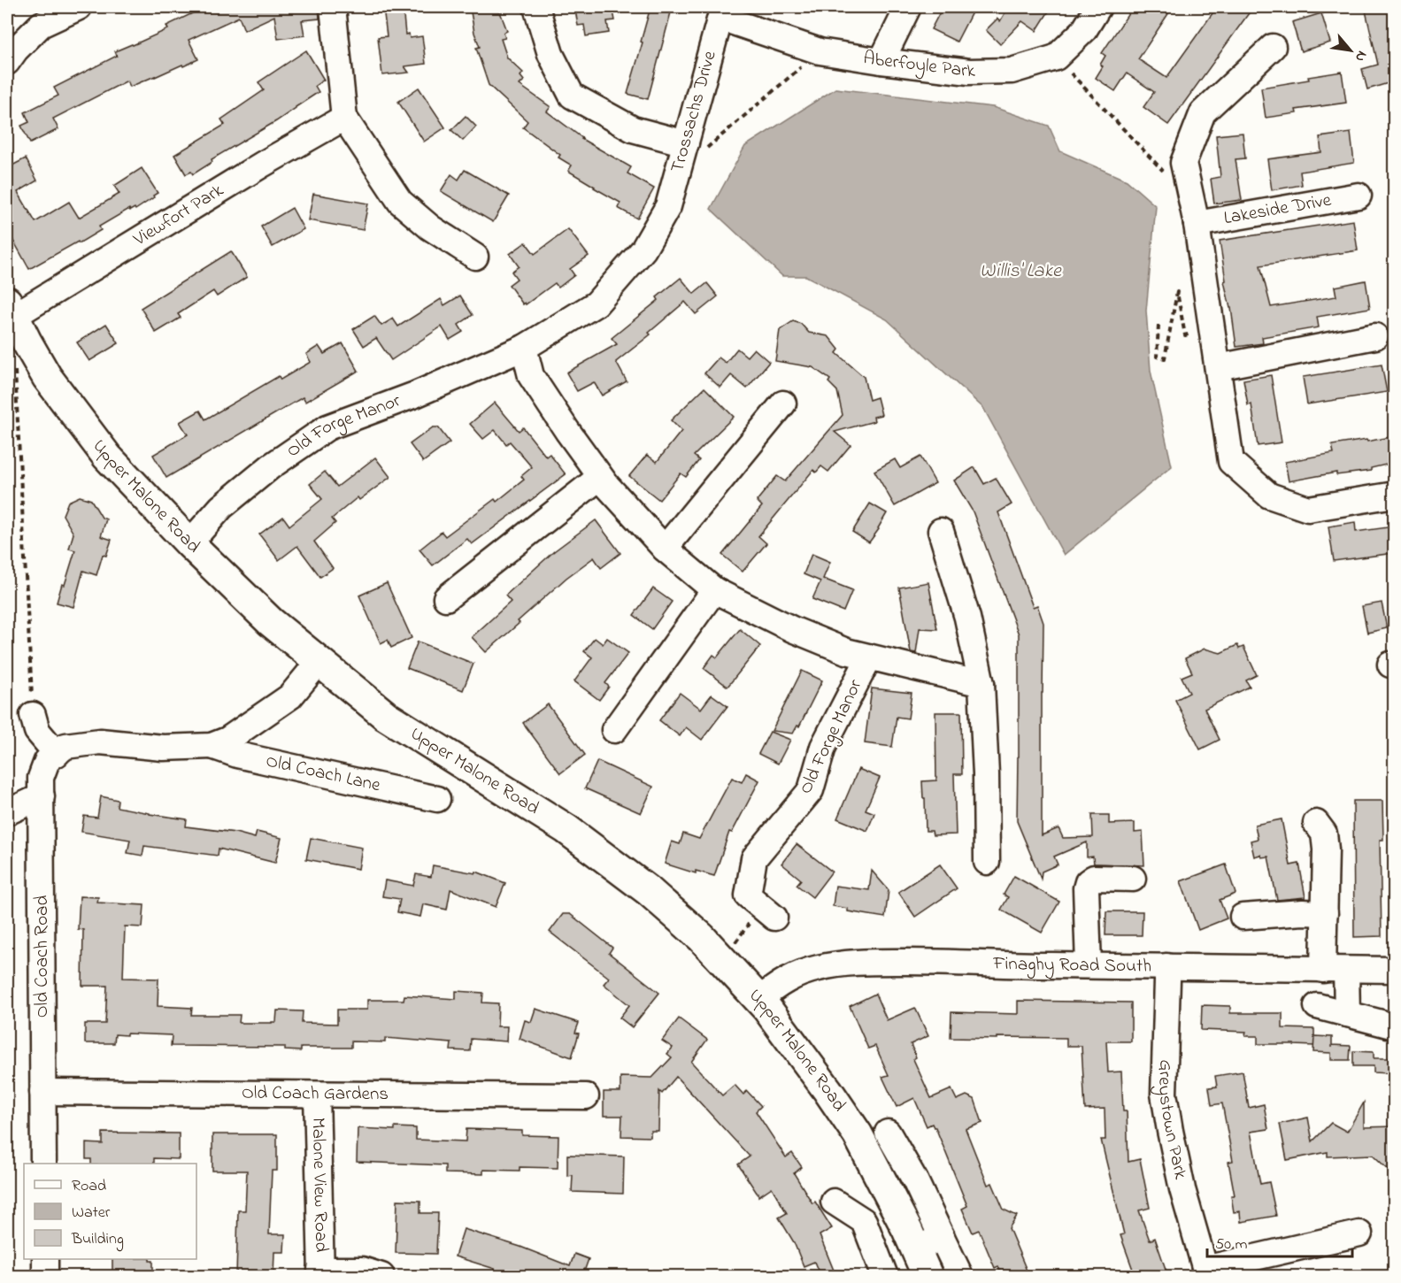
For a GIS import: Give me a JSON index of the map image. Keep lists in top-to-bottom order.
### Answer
{
  "streets": {
    "main road": ["Upper Malone Road"],
    "street": [
      "Aberfoyle Park",
      "Trossachs Drive",
      "Lakeside Drive",
      "Viewfort Park",
      "Old Forge Manor",
      "Old Coach Lane",
      "Old Coach Road",
      "Finaghy Road South",
      "Old Coach Gardens",
      "Greystown Park",
      "Malone View Road"
    ]
  },
  "crossings": [
    ["Aberfoyle Park", "Trossachs Drive"],
    ["Trossachs Drive", "Old Forge Manor"],
    ["Viewfort Park", "Upper Malone Road"],
    ["Old Forge Manor", "Upper Malone Road"],
    ["Upper Malone Road", "Old Coach Lane"],
    ["Upper Malone Road", "Finaghy Road South"],
    ["Old Coach Lane", "Old Coach Road"],
    ["Old Coach Road", "Old Coach Gardens"],
    ["Finaghy Road South", "Greystown Park"],
    ["Old Coach Gardens", "Malone View Road"]
  ],
  "water": ["Willis' Lake"],
  "legend": ["Road", "Water", "Building"],
  "scale_bar": "50 m",
  "north": "bottom right"
}
